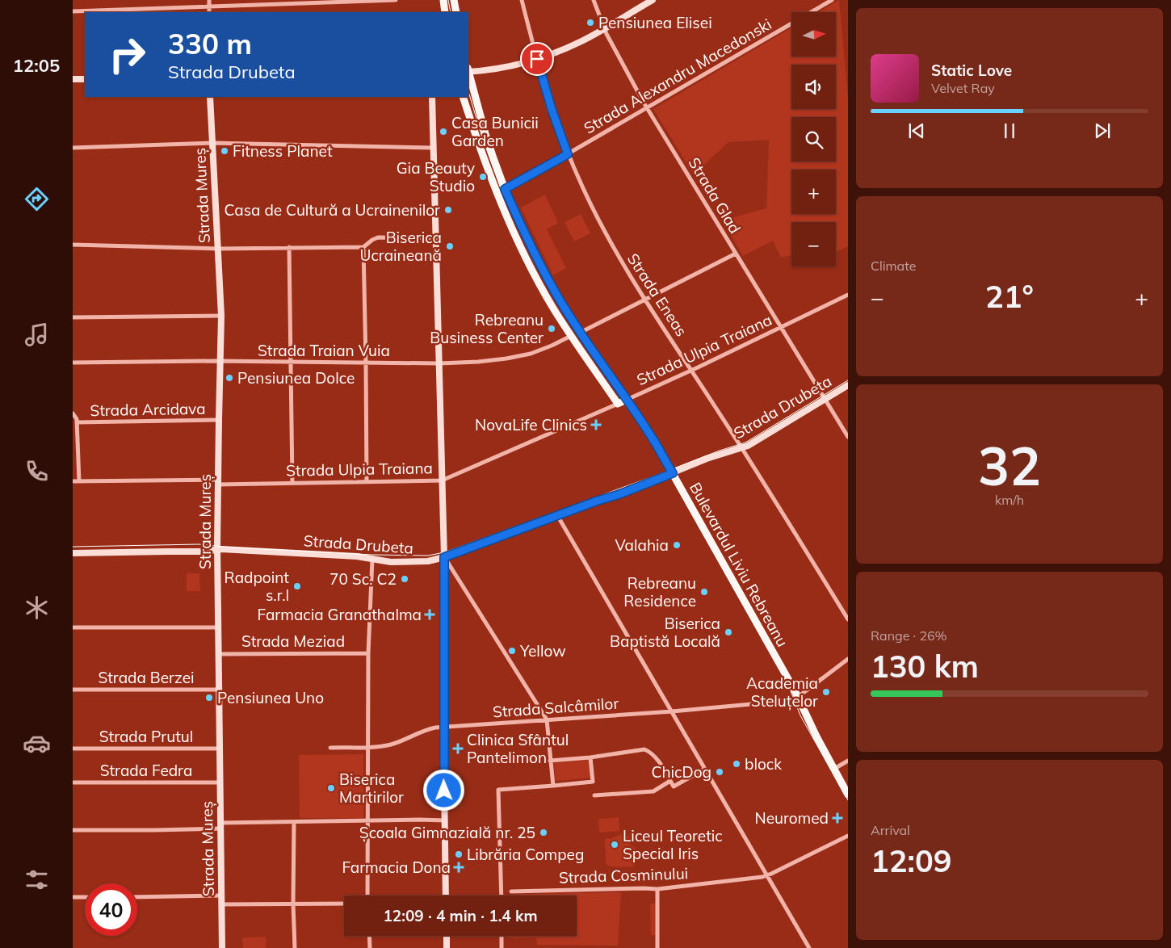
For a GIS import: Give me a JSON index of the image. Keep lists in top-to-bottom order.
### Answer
{
  "streets": {
    "main road": ["Strada Ulpia Traiana", "Bulevardul Liviu Rebreanu"],
    "street": [
      "Strada Alexandru Macedonski",
      "Strada Mureș",
      "Strada Glad",
      "Strada Eneas",
      "Strada Traian Vuia",
      "Strada Drubeta",
      "Strada Arcidava",
      "Strada Meziad",
      "Strada Berzei",
      "Strada Salcâmilor",
      "Strada Prutul",
      "Strada Fedra",
      "Strada Cosminului"
    ]
  },
  "crossings": [
    ["Strada Alexandru Macedonski", "Strada Glad"],
    ["Strada Alexandru Macedonski", "Strada Eneas"],
    ["Strada Alexandru Macedonski", "Bulevardul Liviu Rebreanu"],
    ["Strada Mureș", "Strada Ulpia Traiana"],
    ["Strada Mureș", "Strada Traian Vuia"],
    ["Strada Mureș", "Strada Drubeta"],
    ["Strada Mureș", "Strada Arcidava"],
    ["Strada Mureș", "Strada Meziad"],
    ["Strada Mureș", "Strada Berzei"],
    ["Strada Mureș", "Strada Prutul"],
    ["Strada Mureș", "Strada Fedra"],
    ["Strada Glad", "Strada Ulpia Traiana"],
    ["Strada Glad", "Strada Drubeta"],
    ["Strada Eneas", "Strada Ulpia Traiana"],
    ["Strada Eneas", "Strada Drubeta"],
    ["Strada Ulpia Traiana", "Strada Arcidava"],
    ["Strada Ulpia Traiana", "Bulevardul Liviu Rebreanu"],
    ["Strada Drubeta", "Bulevardul Liviu Rebreanu"]
  ],
  "places": {
    "other": [
      "Pensiunea Elisei",
      "Casa Bunicii Garden",
      "Fitness Planet",
      "Gia Beauty Studio",
      "Casa de Cultură a Ucrainenilor",
      "Biserica Ucraineană",
      "Rebreanu Business Center",
      "Pensiunea Dolce",
      "Valahia",
      "70 Sc. C2",
      "Radpoint s.r.l",
      "Rebreanu Residence",
      "Biserica Baptistă Locală",
      "Yellow",
      "Academia Steluțelor",
      "Pensiunea Uno",
      "block",
      "ChicDog",
      "Biserica Martirilor",
      "Școala Gimnazială nr. 25",
      "Liceul Teoretic Special Iris",
      "Librăria Compeg"
    ],
    "health": [
      "NovaLife Clinics",
      "Farmacia Granathalma",
      "Clinica Sfântul Pantelimon",
      "Neuromed",
      "Farmacia Dona"
    ]
  },
  "north": "right",
  "page": {
    "tabs": "12:05",
    "map_buttons": ["+", "−"],
    "turn": ["330 m", "Strada Drubeta"],
    "song": ["Static Love", "Velvet Ray"],
    "tile": [
      "Climate",
      ["32", "km/h"],
      ["Range · 26%", "130 km"],
      ["Arrival", "12:09"]
    ],
    "heat": ["−", "21°", "+"],
    "limit": "40",
    "trip": "12:09 · 4 min · 1.4 km"
  }
}
